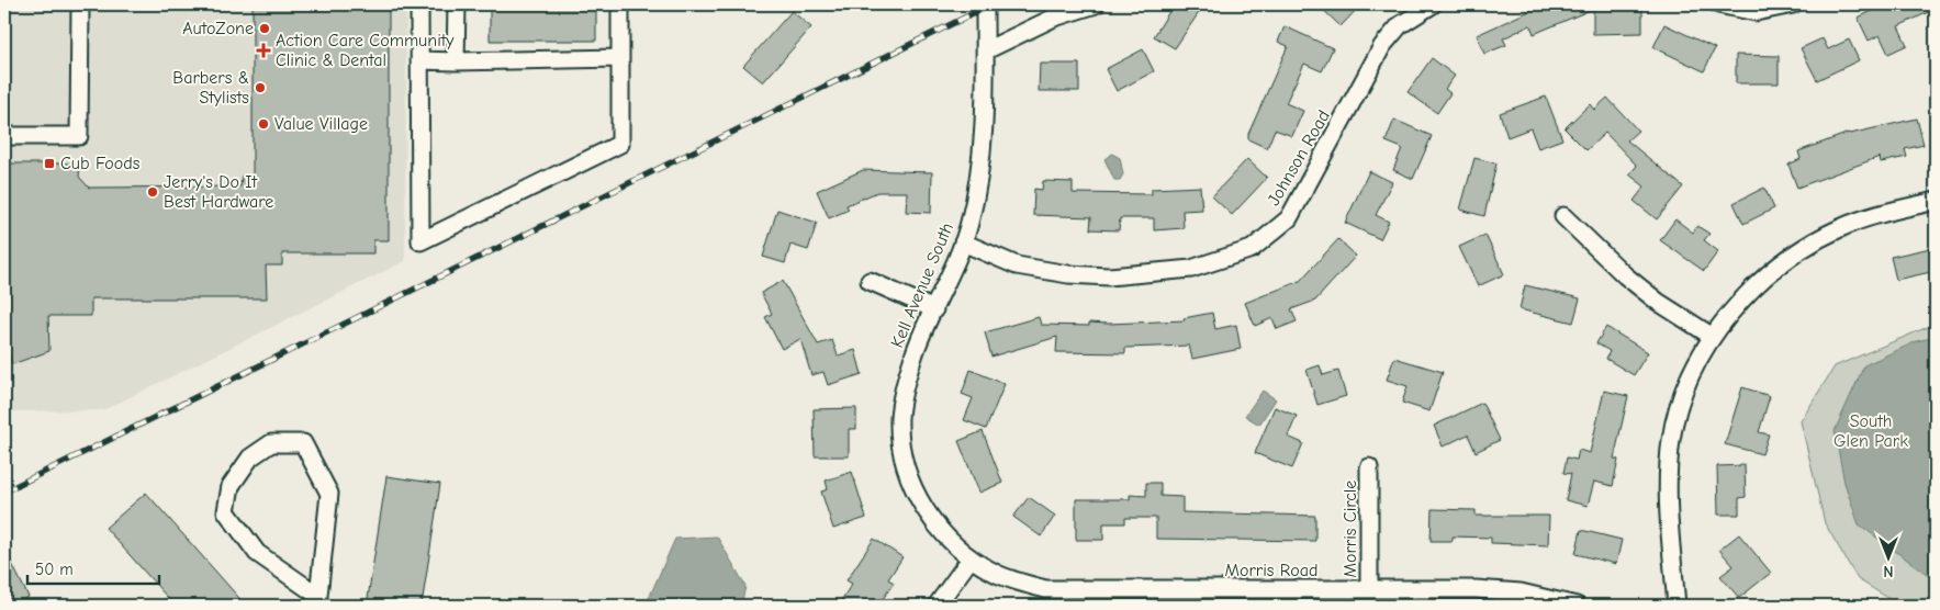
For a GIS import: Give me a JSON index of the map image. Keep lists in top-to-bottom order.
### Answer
{
  "streets": {
    "street": [
      "Johnson Road",
      "Kell Avenue South",
      "Morris Circle",
      "Morris Road"
    ]
  },
  "crossings": [
    ["Johnson Road", "Kell Avenue South"],
    ["Kell Avenue South", "Morris Road"],
    ["Morris Circle", "Morris Road"]
  ],
  "parks": ["South Glen Park"],
  "places": {
    "other": [
      "AutoZone",
      "Barbers & Stylists",
      "Value Village",
      "Jerry's Do It Best Hardware"
    ],
    "health": ["Action Care Community Clinic & Dental"],
    "transit": ["Cub Foods"]
  },
  "scale_bar": "50 m",
  "north": "bottom"
}
